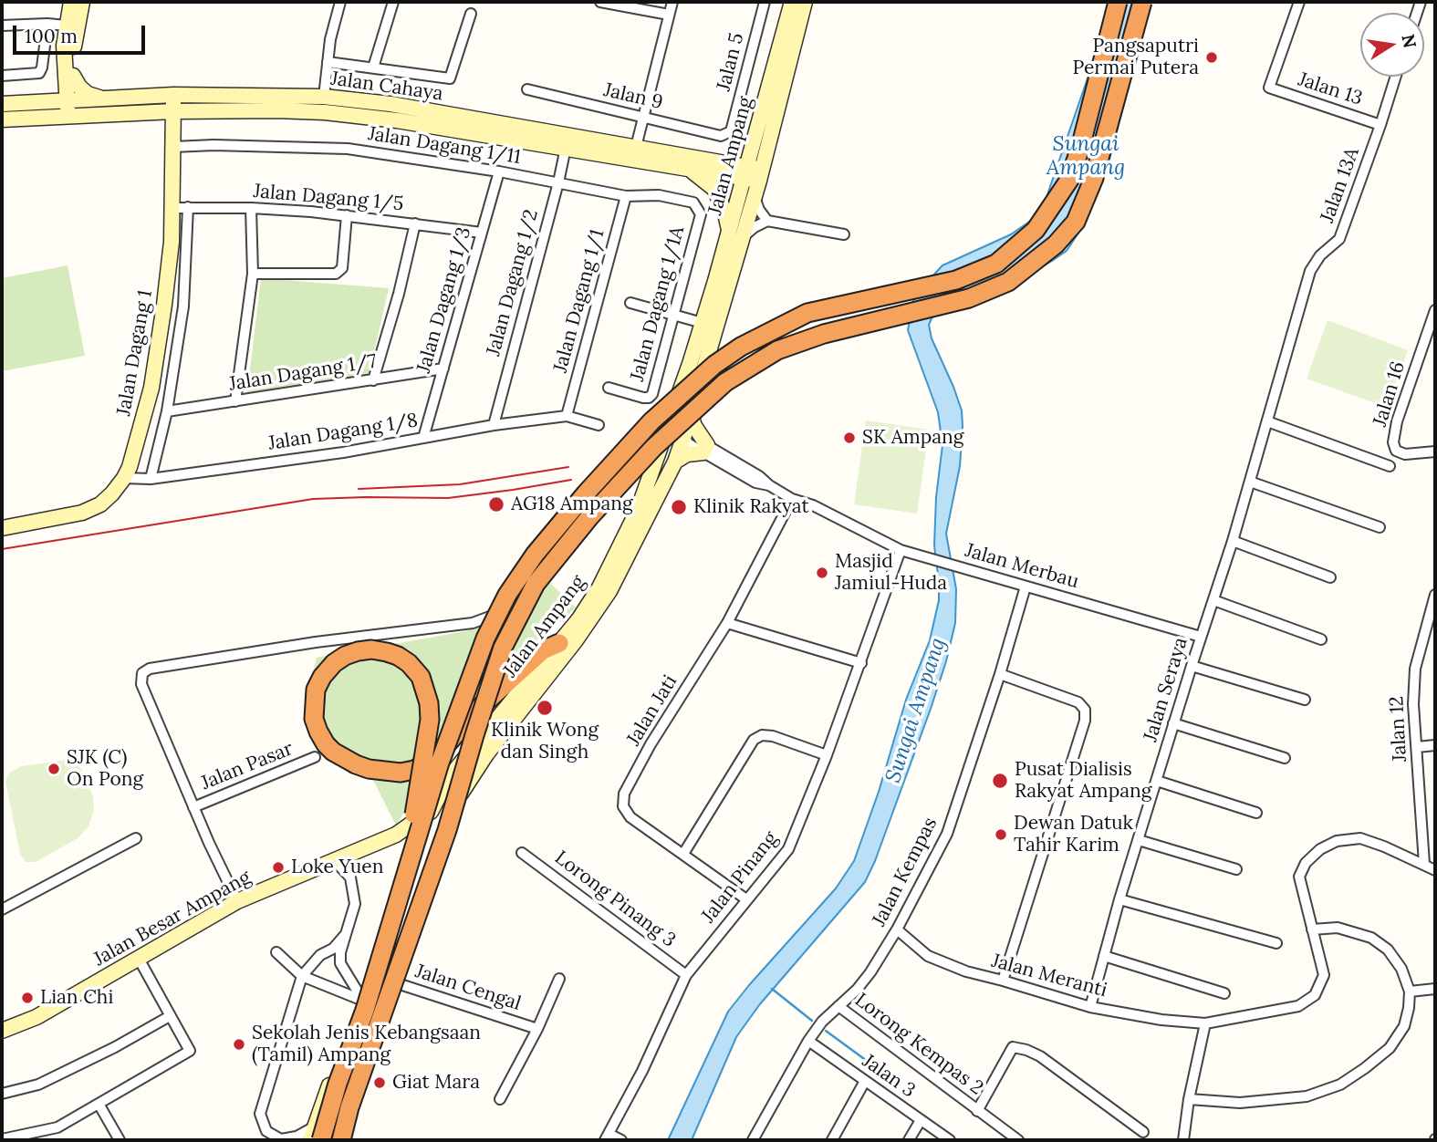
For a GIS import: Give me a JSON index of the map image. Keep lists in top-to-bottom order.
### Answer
{
  "streets": {
    "main road": [
      "Jalan Cahaya",
      "Jalan Ampang",
      "Jalan Dagang 1",
      "Jalan Besar Ampang"
    ],
    "street": [
      "Jalan 5",
      "Jalan 13",
      "Jalan 9",
      "Jalan Dagang 1/11",
      "Jalan 13A",
      "Jalan Dagang 1/5",
      "Jalan Dagang 1/2",
      "Jalan Dagang 1/3",
      "Jalan Dagang 1/1",
      "Jalan Dagang 1/1A",
      "Jalan Dagang 1/7",
      "Jalan 16",
      "Jalan Dagang 1/8",
      "Jalan Merbau",
      "Jalan Seraya",
      "Jalan Jati",
      "Jalan 12",
      "Jalan Pasar",
      "Jalan Kempas",
      "Jalan Pinang",
      "Lorong Pinang 3",
      "Jalan Meranti",
      "Jalan Cengal",
      "Lorong Kempas 2",
      "Jalan 3"
    ]
  },
  "crossings": [
    ["Jalan 5", "Jalan 9"],
    ["Jalan Cahaya", "Jalan Ampang"],
    ["Jalan Cahaya", "Jalan Dagang 1/2"],
    ["Jalan Cahaya", "Jalan Dagang 1"],
    ["Jalan 13", "Jalan 13A"],
    ["Jalan Dagang 1/11", "Jalan Dagang 1/2"],
    ["Jalan Dagang 1/11", "Jalan Dagang 1/3"],
    ["Jalan Dagang 1/11", "Jalan Dagang 1/1"],
    ["Jalan Dagang 1/11", "Jalan Dagang 1/1A"],
    ["Jalan Dagang 1/11", "Jalan Dagang 1"],
    ["Jalan Ampang", "Jalan Merbau"],
    ["Jalan Ampang", "Jalan Besar Ampang"],
    ["Jalan Ampang", "Jalan Cengal"],
    ["Jalan 13A", "Jalan Seraya"],
    ["Jalan Dagang 1/5", "Jalan Dagang 1/3"],
    ["Jalan Dagang 1/5", "Jalan Dagang 1"],
    ["Jalan Dagang 1/2", "Jalan Dagang 1/8"],
    ["Jalan Dagang 1/3", "Jalan Dagang 1/7"],
    ["Jalan Dagang 1/3", "Jalan Dagang 1/8"],
    ["Jalan Dagang 1/1", "Jalan Dagang 1/8"],
    ["Jalan Dagang 1", "Jalan Dagang 1/8"],
    ["Jalan Merbau", "Jalan Seraya"],
    ["Jalan Merbau", "Jalan Jati"],
    ["Jalan Merbau", "Jalan Kempas"],
    ["Jalan Merbau", "Jalan Pinang"],
    ["Jalan Seraya", "Jalan Meranti"],
    ["Jalan Jati", "Jalan Pinang"],
    ["Jalan 12", "Jalan Meranti"],
    ["Jalan Kempas", "Jalan Meranti"],
    ["Jalan Kempas", "Lorong Kempas 2"],
    ["Jalan Kempas", "Jalan 3"],
    ["Jalan Pinang", "Lorong Pinang 3"]
  ],
  "water": ["Sungai Ampang"],
  "places": [
    "Pangsaputri Permai Putera",
    "SK Ampang",
    "AG18 Ampang",
    "Klinik Rakyat",
    "Masjid Jamiul-Huda",
    "Klinik Wong dan Singh",
    "SJK (C) On Pong",
    "Pusat Dialisis Rakyat Ampang",
    "Dewan Datuk Tahir Karim",
    "Loke Yuen",
    "Lian Chi",
    "Sekolah Jenis Kebangsaan (Tamil) Ampang",
    "Giat Mara"
  ],
  "scale_bar": "100 m",
  "north": "right"
}
